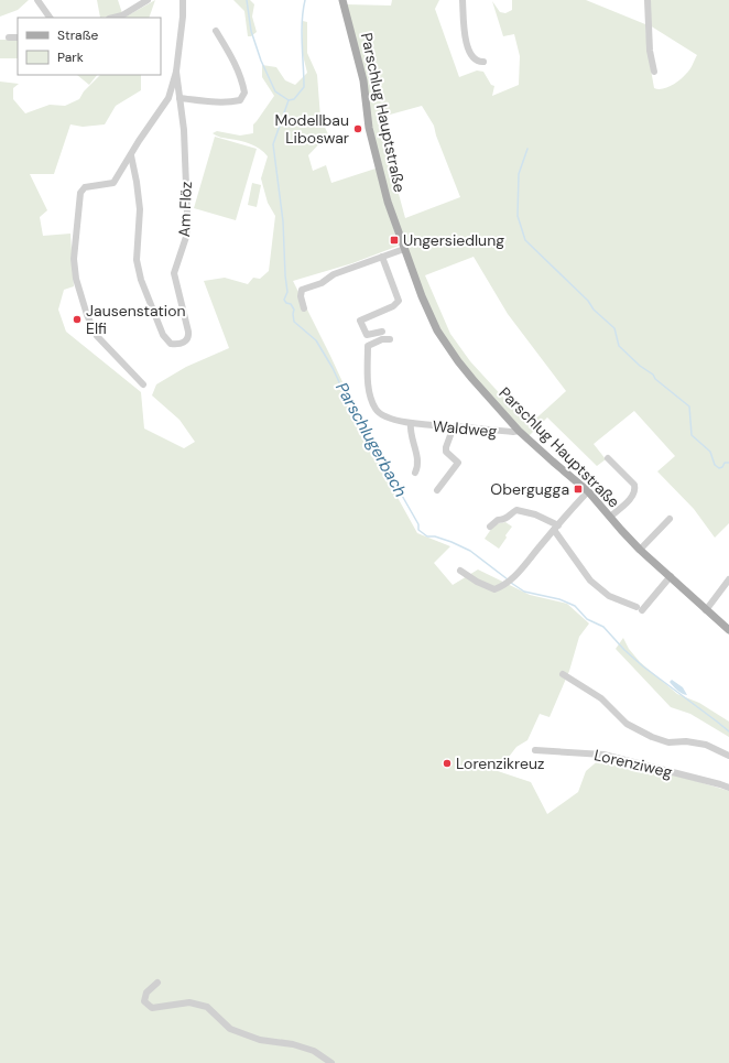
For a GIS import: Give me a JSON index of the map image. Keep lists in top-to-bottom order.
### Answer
{
  "streets": {
    "main road": ["Parschlug Hauptstraße"],
    "street": ["Am Flöz", "Waldweg", "Lorenziweg"]
  },
  "crossings": [
    ["Parschlug Hauptstraße", "Waldweg"]
  ],
  "water": ["Parschlugerbach"],
  "places": {
    "other": ["Modellbau Liboswar", "Jausenstation Elfi", "Lorenzikreuz"],
    "transit": ["Ungersiedlung", "Obergugga"]
  },
  "legend": ["Straße", "Park"]
}
